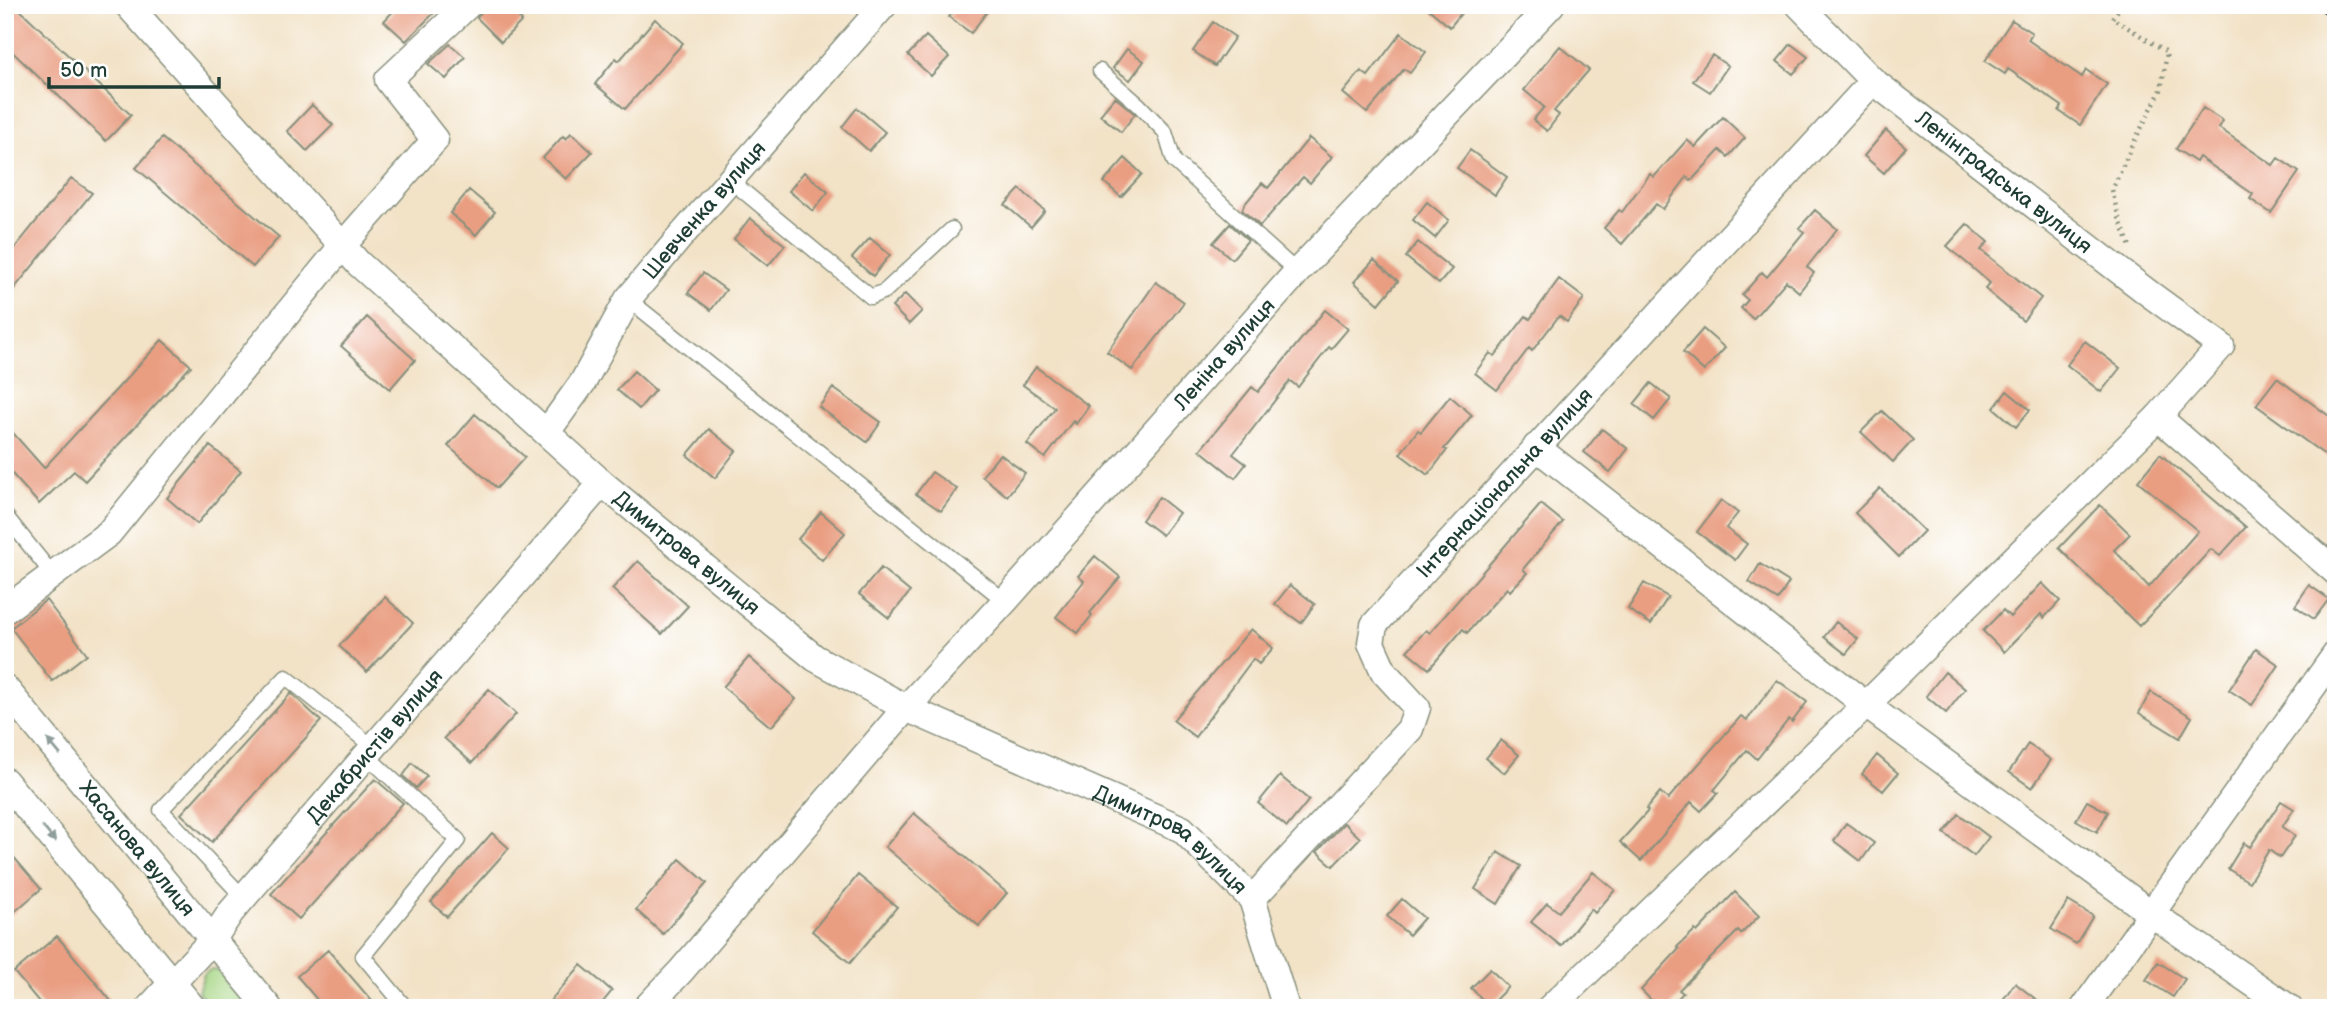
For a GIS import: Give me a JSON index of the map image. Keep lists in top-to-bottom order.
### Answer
{
  "streets": {
    "street": [
      "Ленінградська вулиця",
      "Шевченка вулиця",
      "Леніна вулиця",
      "Інтернаціональна вулиця",
      "Димитрова вулиця",
      "Декабристів вулиця",
      "Хасанова вулиця"
    ]
  },
  "crossings": [
    ["Ленінградська вулиця", "Інтернаціональна вулиця"],
    ["Шевченка вулиця", "Димитрова вулиця"],
    ["Леніна вулиця", "Димитрова вулиця"],
    ["Інтернаціональна вулиця", "Димитрова вулиця"],
    ["Димитрова вулиця", "Декабристів вулиця"],
    ["Декабристів вулиця", "Хасанова вулиця"]
  ],
  "scale_bar": "50 m"
}
